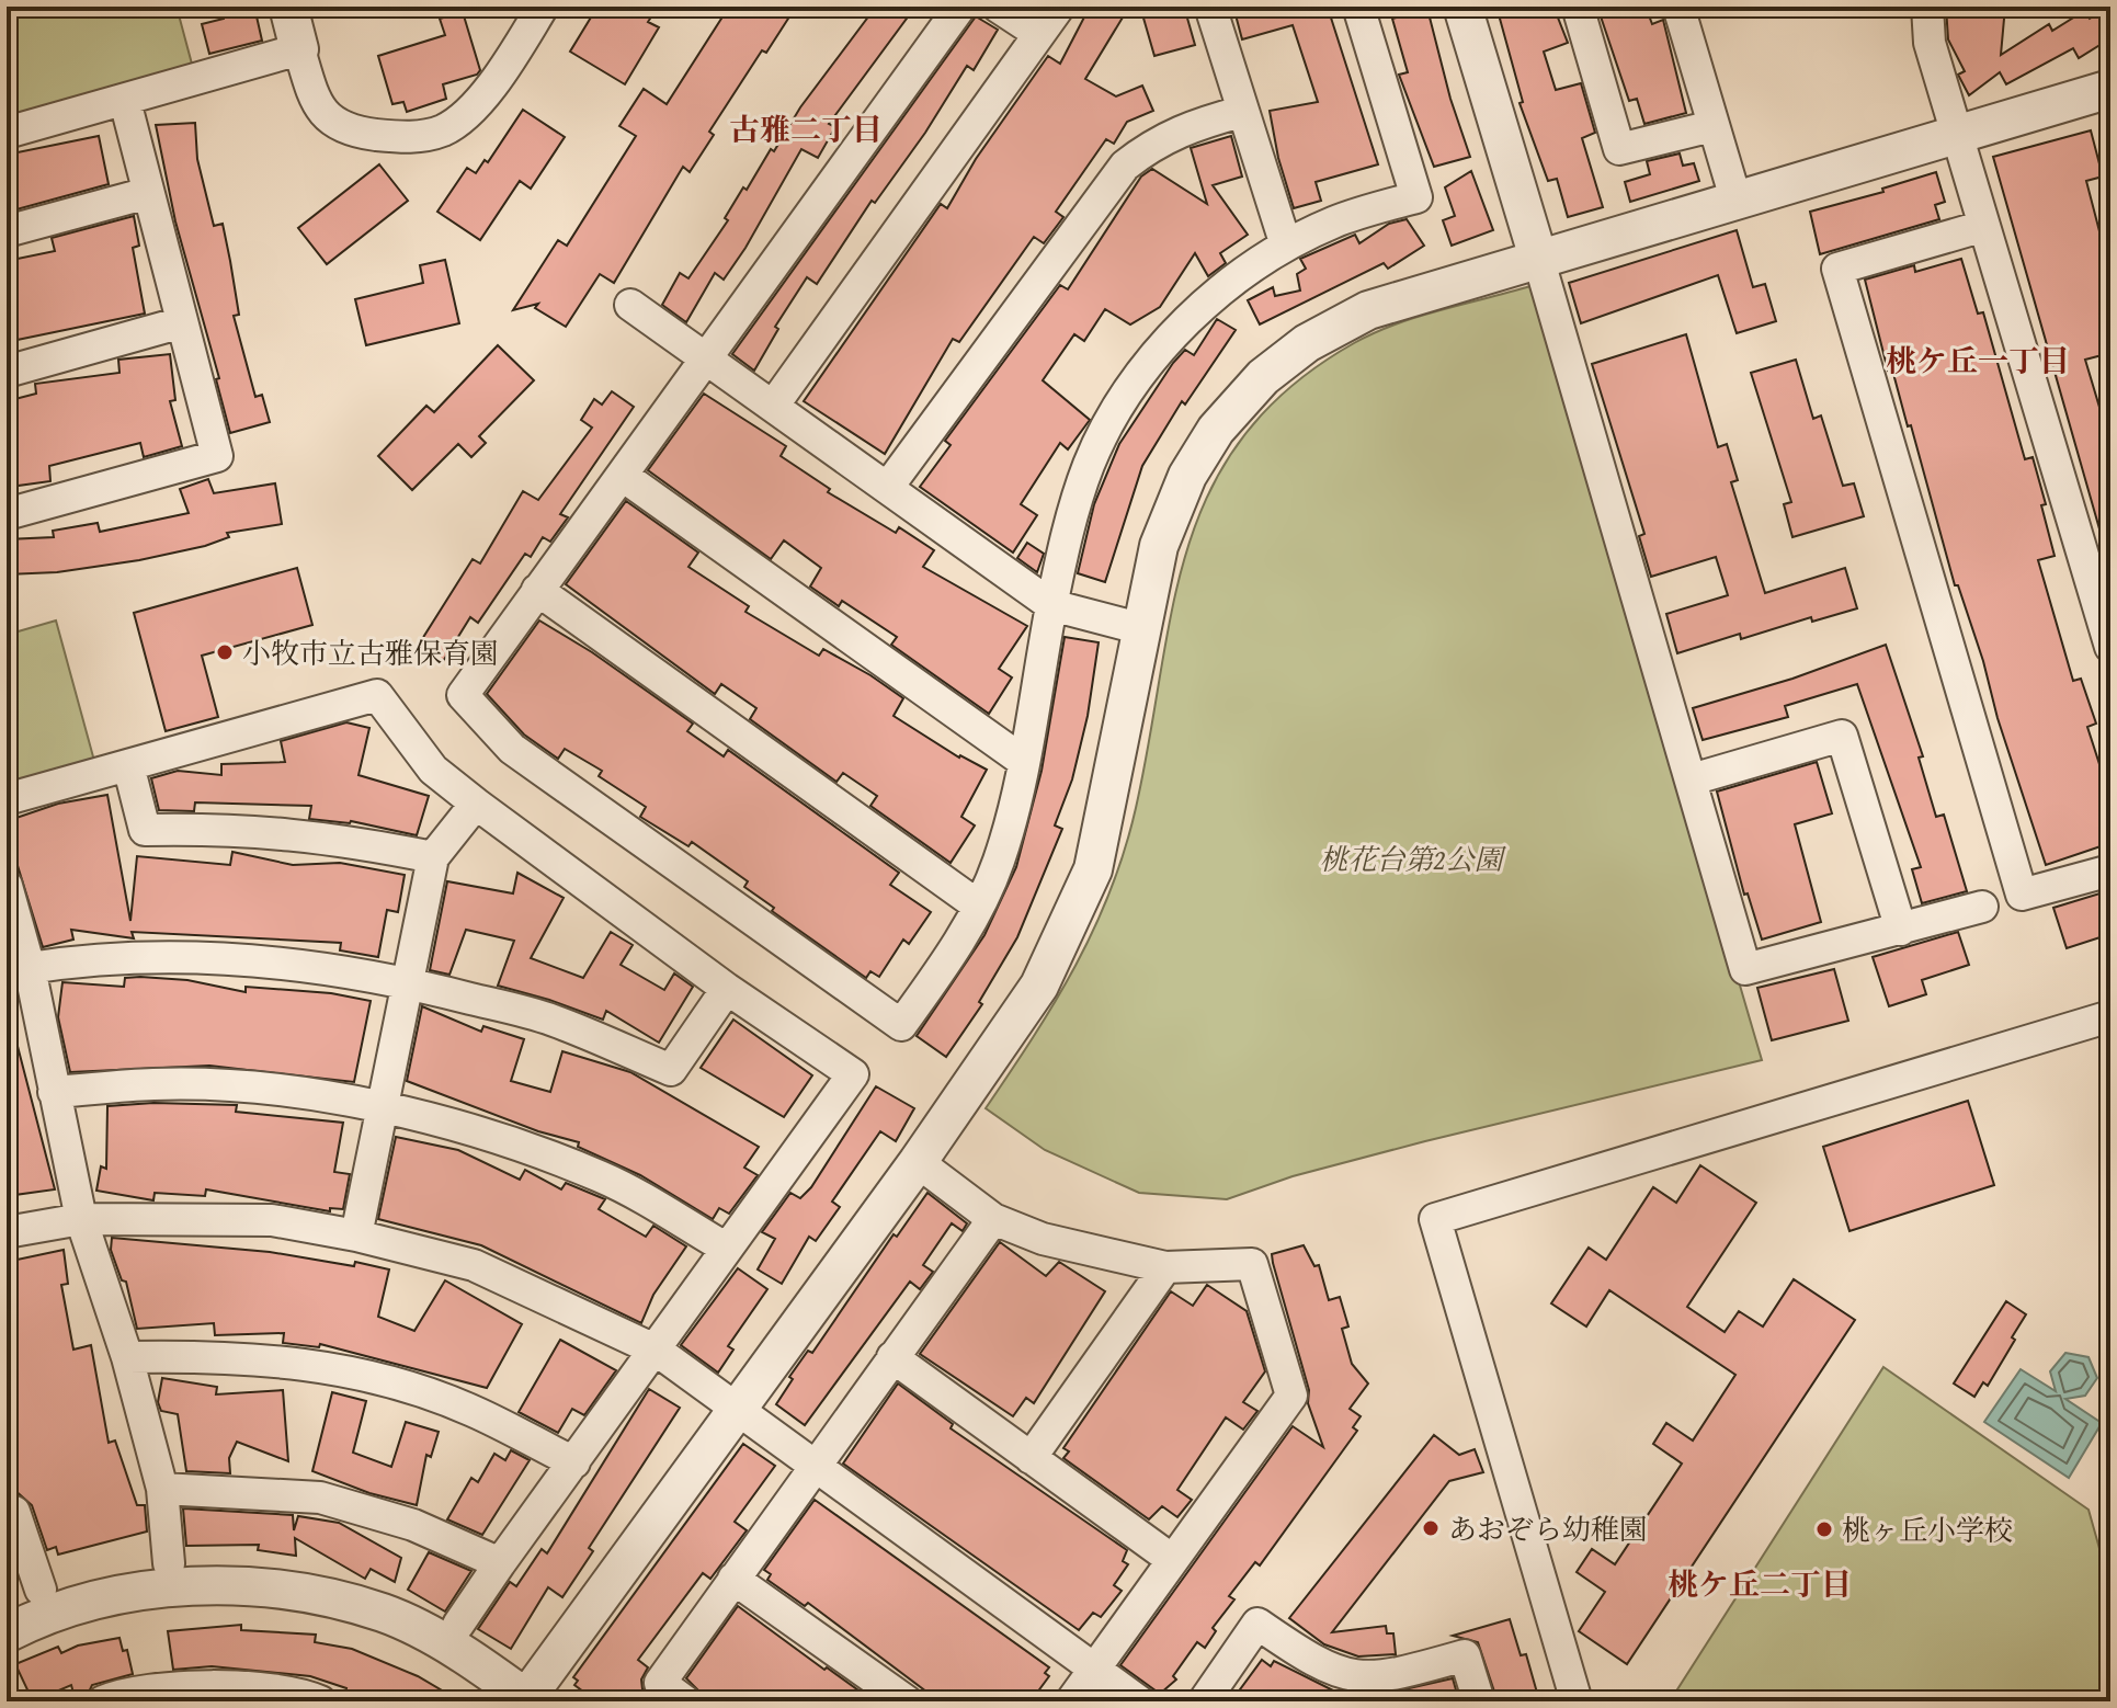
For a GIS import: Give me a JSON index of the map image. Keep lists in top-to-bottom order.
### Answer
{
  "districts": ["古雅二丁目", "桃ケ丘一丁目", "桃ケ丘二丁目"],
  "parks": ["桃花台第2公園"],
  "places": ["小牧市立古雅保育園", "あおぞら幼稚園", "桃ヶ丘小学校"]
}
